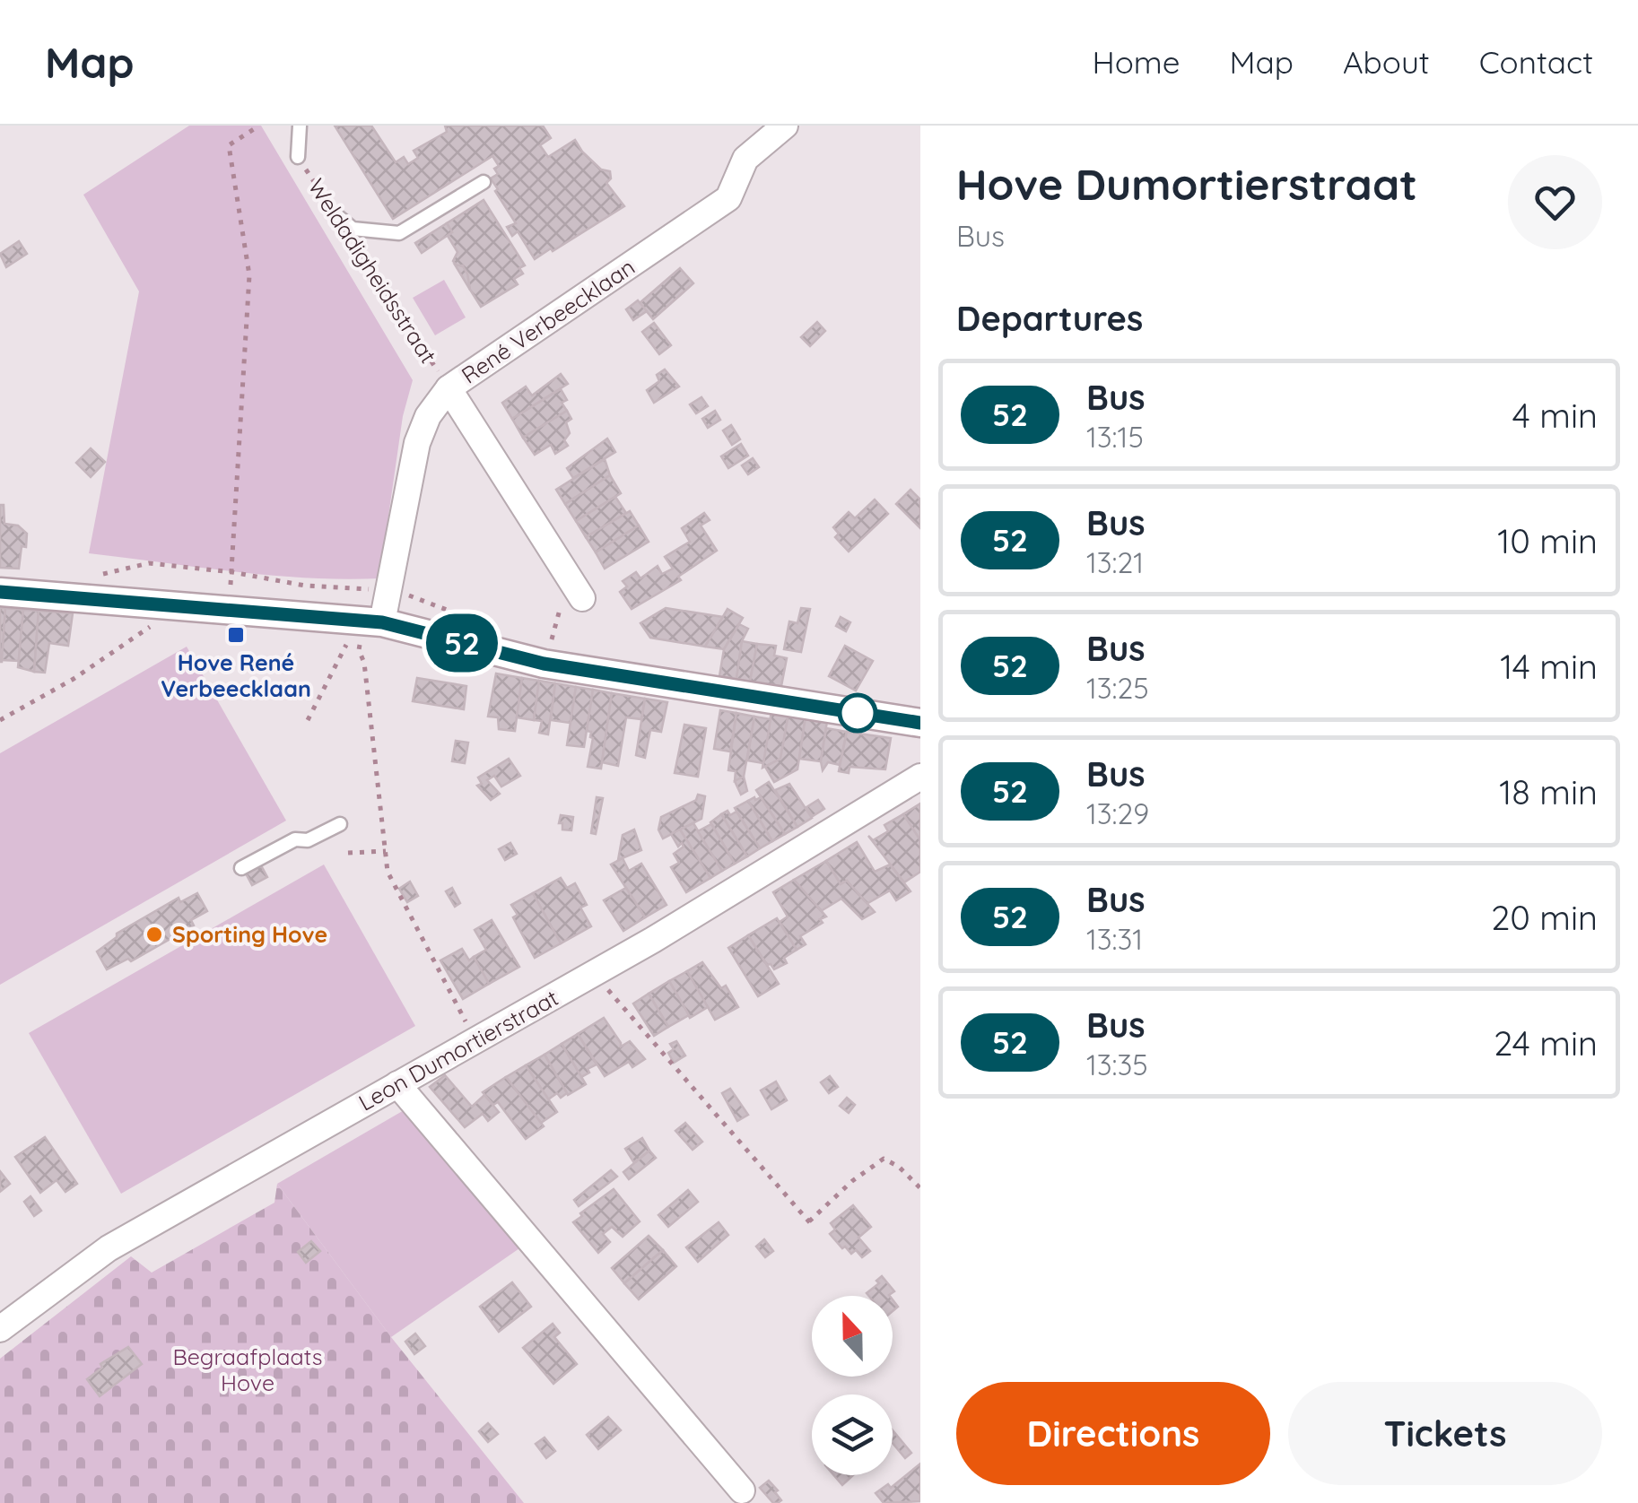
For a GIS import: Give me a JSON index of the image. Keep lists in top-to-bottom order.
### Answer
{
  "streets": {
    "street": ["Weldadigheidsstraat", "René Verbeecklaan", "Leon Dumortierstraat"]
  },
  "crossings": [
    ["Weldadigheidsstraat", "René Verbeecklaan"]
  ],
  "parks": ["Begraafplaats Hove"],
  "places": {
    "transit": ["Hove René Verbeecklaan"],
    "other": ["Sporting Hove"]
  },
  "lines": ["bus line 52"],
  "north": "top",
  "page": {
    "header": "Map",
    "nav": [
      "Home",
      "Map",
      "About",
      "Contact"
    ],
    "on_map": "52",
    "heading": [
      ["Hove Dumortierstraat", "Bus"],
      "Departures"
    ],
    "list": [
      {
        "mark": "52",
        "name": "Bus",
        "note": "13:15",
        "value": "4 min"
      },
      {
        "mark": "52",
        "name": "Bus",
        "note": "13:21",
        "value": "10 min"
      },
      {
        "mark": "52",
        "name": "Bus",
        "note": "13:25",
        "value": "14 min"
      },
      {
        "mark": "52",
        "name": "Bus",
        "note": "13:29",
        "value": "18 min"
      },
      {
        "mark": "52",
        "name": "Bus",
        "note": "13:31",
        "value": "20 min"
      },
      {
        "mark": "52",
        "name": "Bus",
        "note": "13:35",
        "value": "24 min"
      }
    ],
    "buttons": ["Directions", "Tickets"]
  }
}
